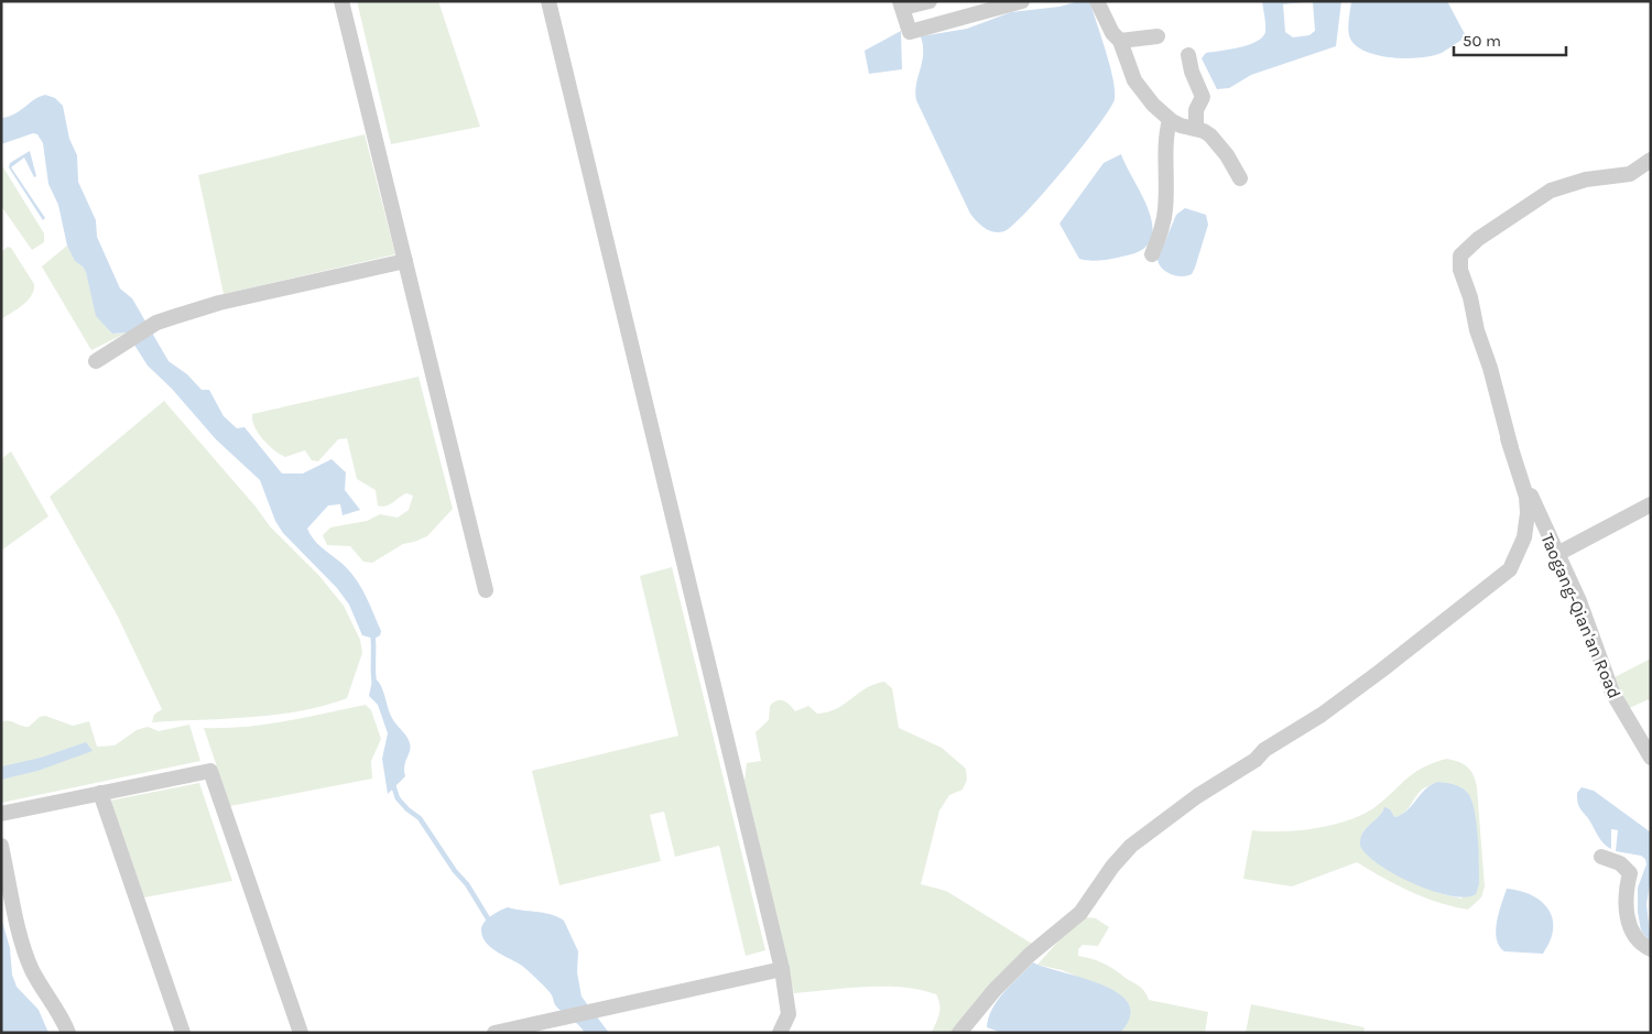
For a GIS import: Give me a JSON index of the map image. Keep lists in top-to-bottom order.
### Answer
{
  "streets": {
    "street": ["Taogang-Qian'an Road"]
  },
  "scale_bar": "50 m"
}
